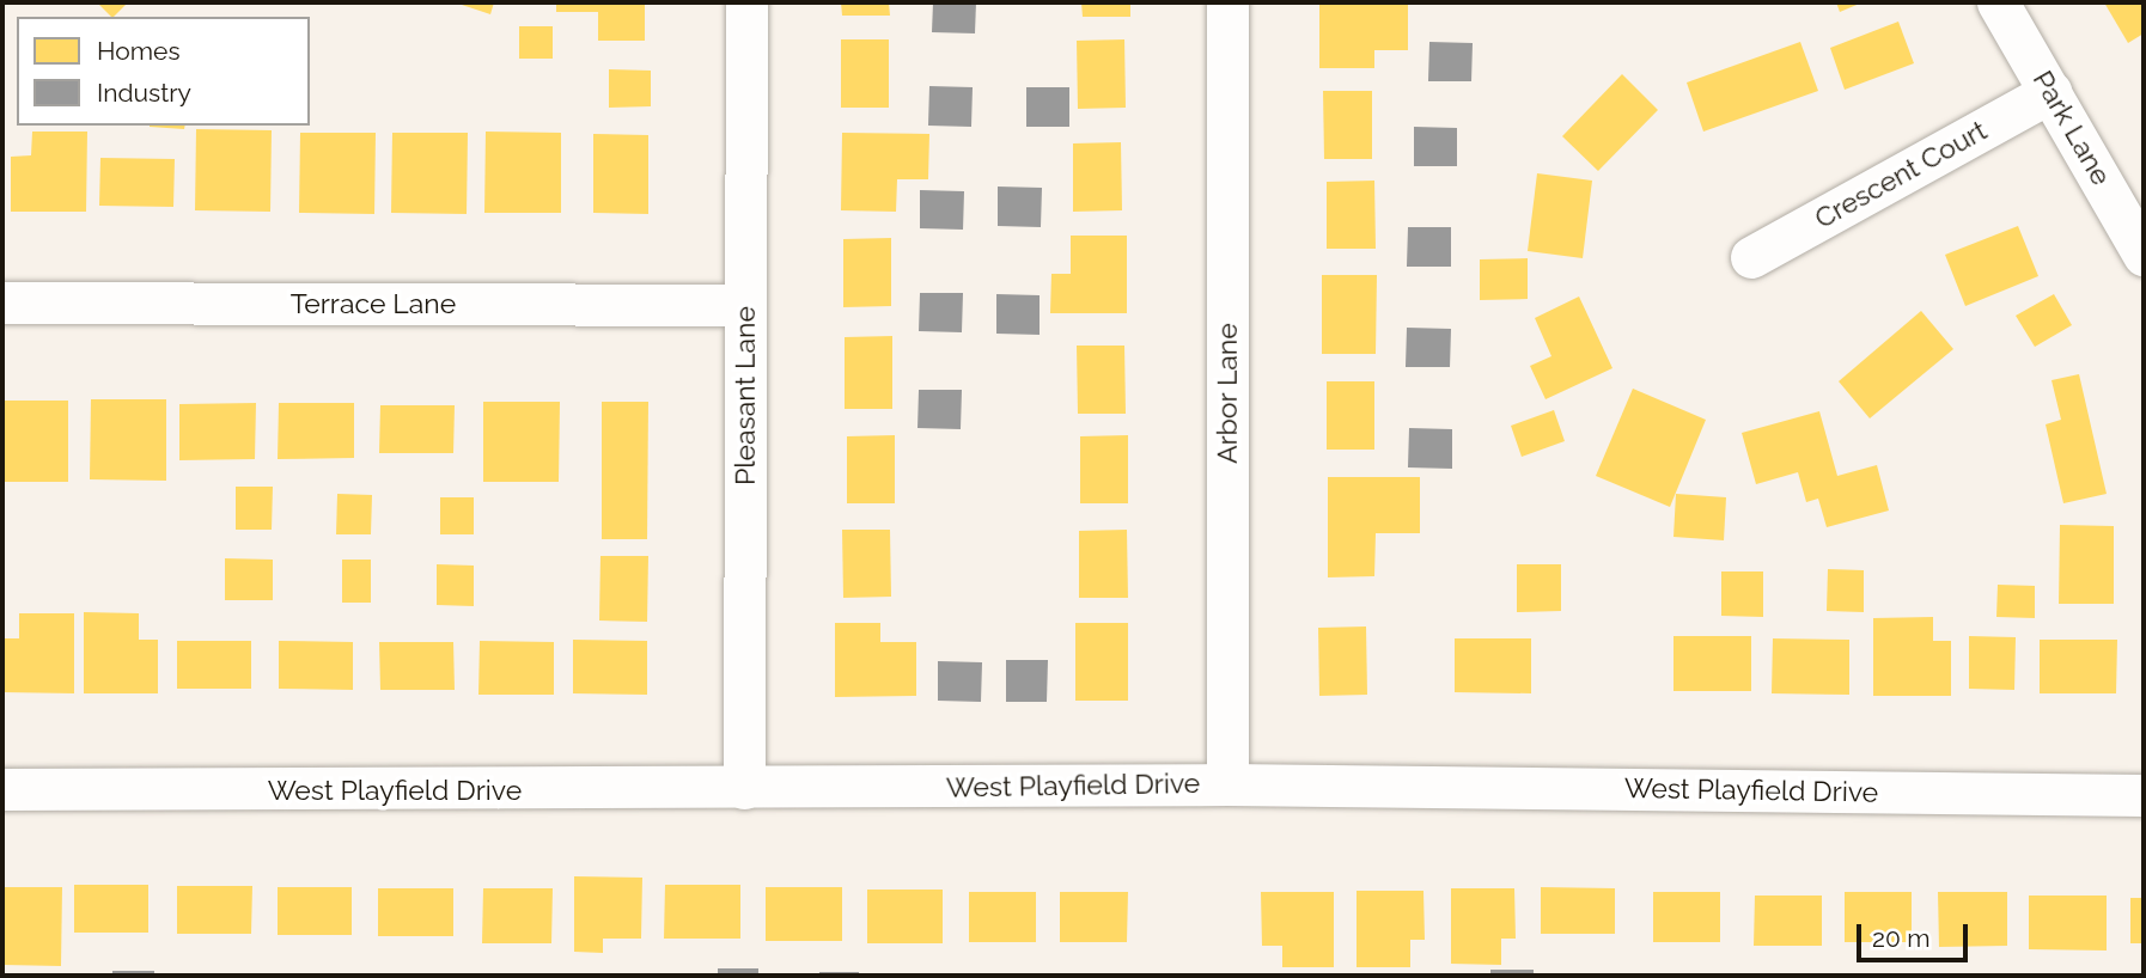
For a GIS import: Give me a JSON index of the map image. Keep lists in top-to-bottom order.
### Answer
{
  "streets": {
    "street": [
      "Park Lane",
      "Crescent Court",
      "Terrace Lane",
      "Arbor Lane",
      "Pleasant Lane",
      "West Playfield Drive"
    ]
  },
  "crossings": [
    ["Park Lane", "Crescent Court"],
    ["Terrace Lane", "Pleasant Lane"],
    ["Arbor Lane", "West Playfield Drive"],
    ["Pleasant Lane", "West Playfield Drive"]
  ],
  "legend": ["Homes", "Industry"],
  "scale_bar": "20 m"
}
